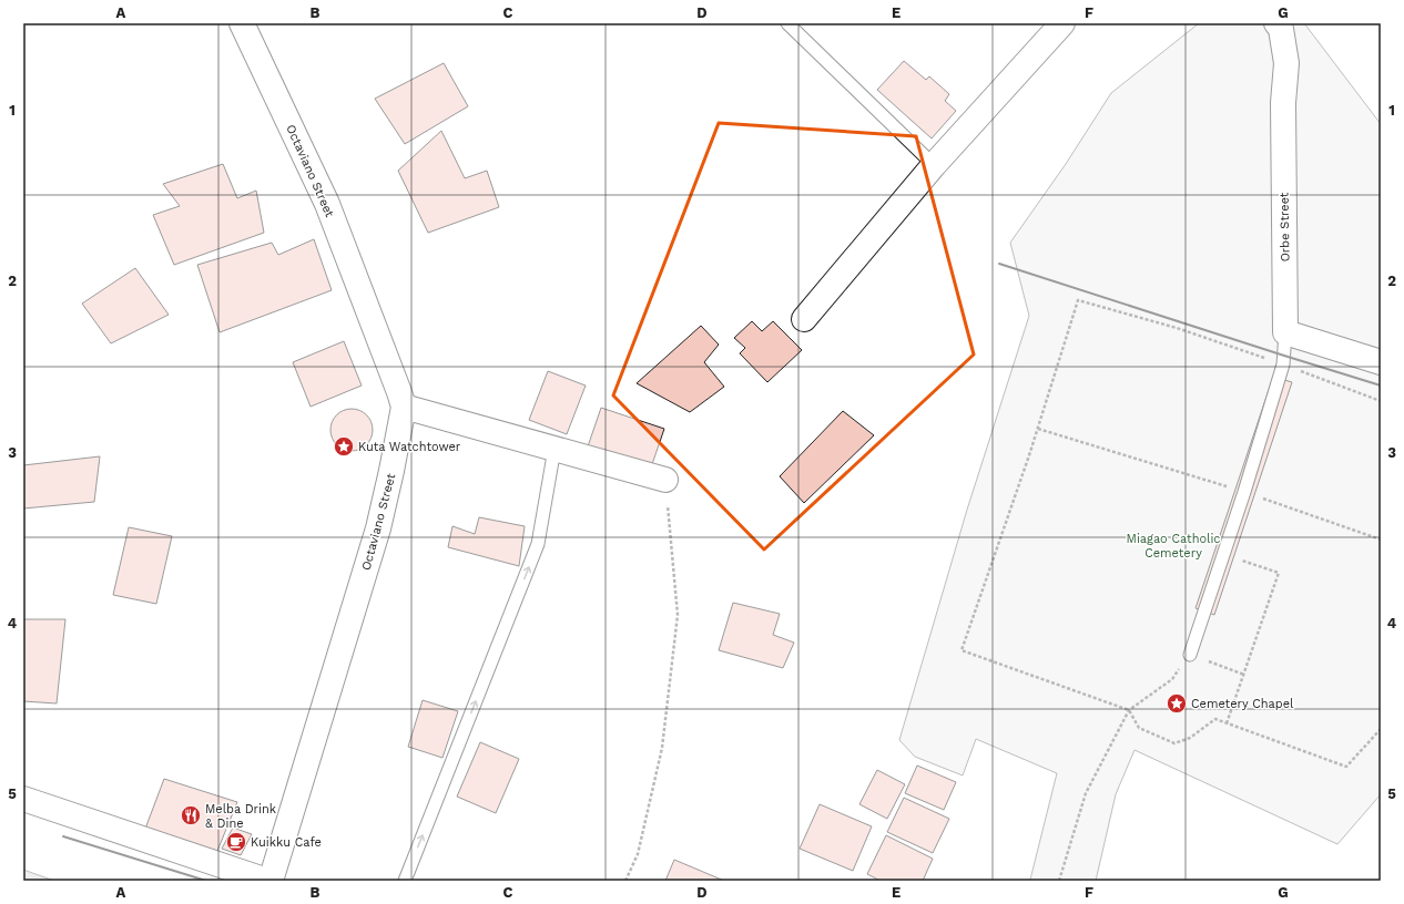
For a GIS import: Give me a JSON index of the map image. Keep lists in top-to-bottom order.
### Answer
{
  "streets": {
    "street": ["Octaviano Street", "Orbe Street"]
  },
  "parks": ["Miagao Catholic Cemetery"],
  "places": {
    "place": ["Kuta Watchtower", "Cemetery Chapel"],
    "restaurant": ["Melba Drink & Dine"],
    "cafe": ["Kuikku Cafe"]
  },
  "grid": {
    "columns": [
      "A",
      "B",
      "C",
      "D",
      "E",
      "F",
      "G"
    ],
    "rows": [
      "1",
      "2",
      "3",
      "4",
      "5"
    ]
  }
}
